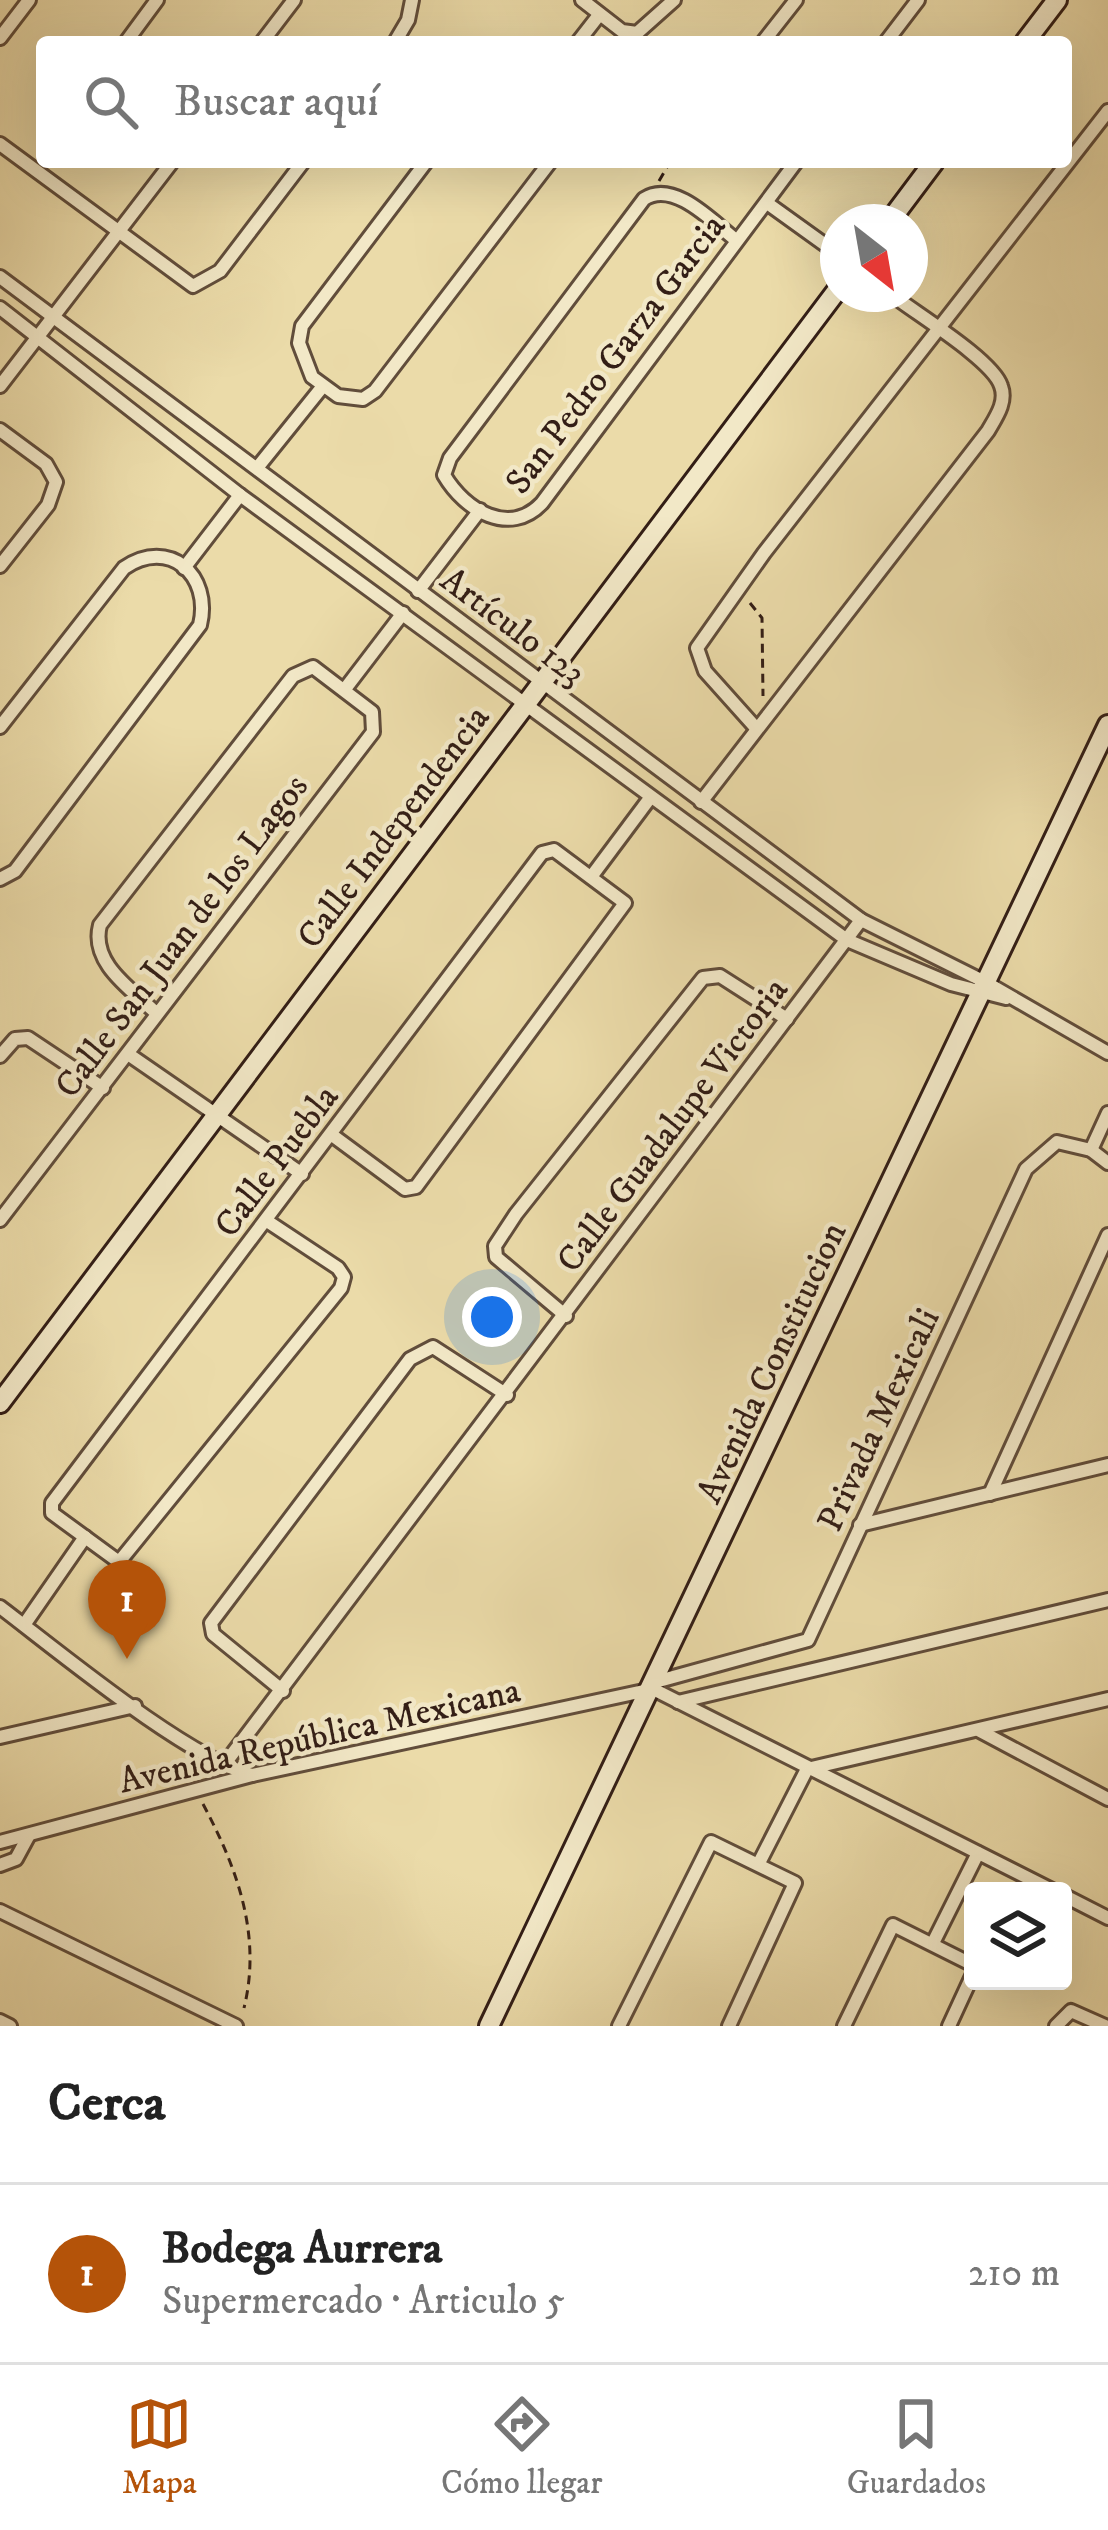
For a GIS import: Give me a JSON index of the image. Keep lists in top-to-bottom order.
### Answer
{
  "streets": {
    "street": [
      "San Pedro Garza Garcia",
      "Artículo 123",
      "Calle Independencia",
      "Calle San Juan de los Lagos",
      "Calle Guadalupe Victoria",
      "Calle Puebla",
      "Avenida Constitucion",
      "Privada Mexicali",
      "Avenida República Mexicana"
    ]
  },
  "crossings": [
    ["San Pedro Garza Garcia", "Artículo 123"],
    ["Artículo 123", "Calle Independencia"],
    ["Artículo 123", "Calle Guadalupe Victoria"],
    ["Artículo 123", "Avenida Constitucion"],
    ["Avenida Constitucion", "Privada Mexicali"],
    ["Avenida Constitucion", "Avenida República Mexicana"],
    ["Privada Mexicali", "Avenida República Mexicana"]
  ],
  "north": "bottom right",
  "page": {
    "search": "Buscar aquí",
    "pins": "1",
    "heading": "Cerca",
    "list": [
      {
        "mark": "1",
        "name": "Bodega Aurrera",
        "note": "Supermercado · Articulo 5",
        "value": "210 m"
      }
    ],
    "nav": ["Mapa", "Cómo llegar", "Guardados"]
  }
}
